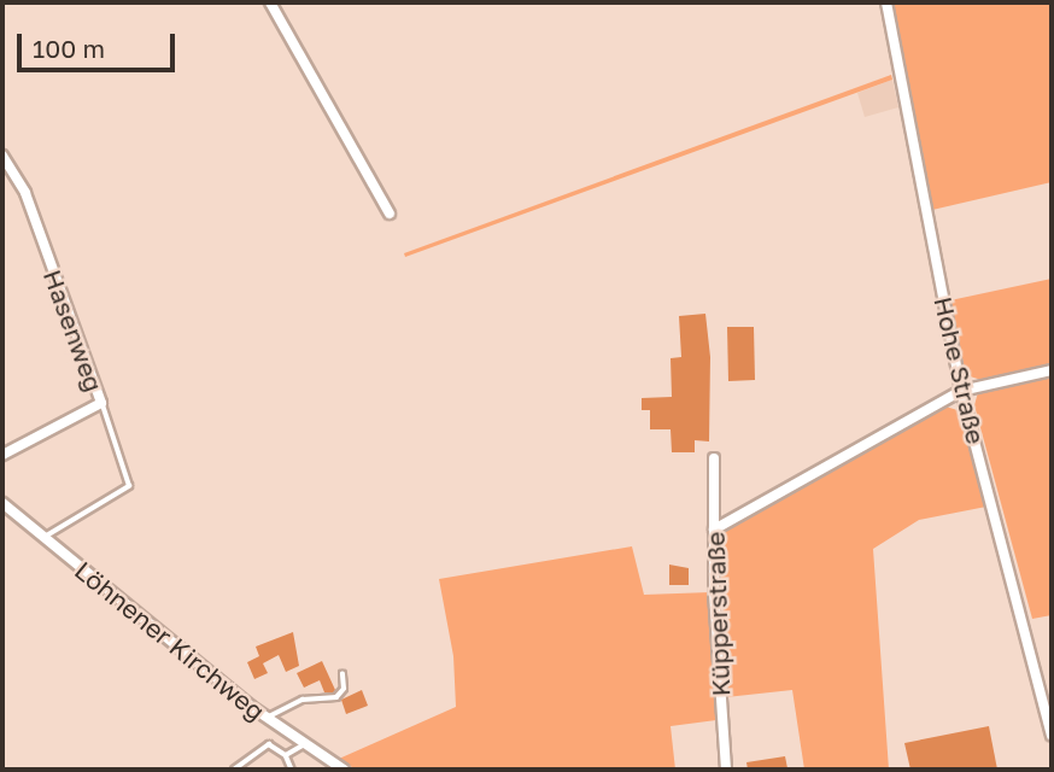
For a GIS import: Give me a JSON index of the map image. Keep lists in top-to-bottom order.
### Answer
{
  "streets": {
    "street": [
      "Hasenweg",
      "Hohe Straße",
      "Küpperstraße",
      "Löhnener Kirchweg"
    ]
  },
  "scale_bar": "100 m"
}
